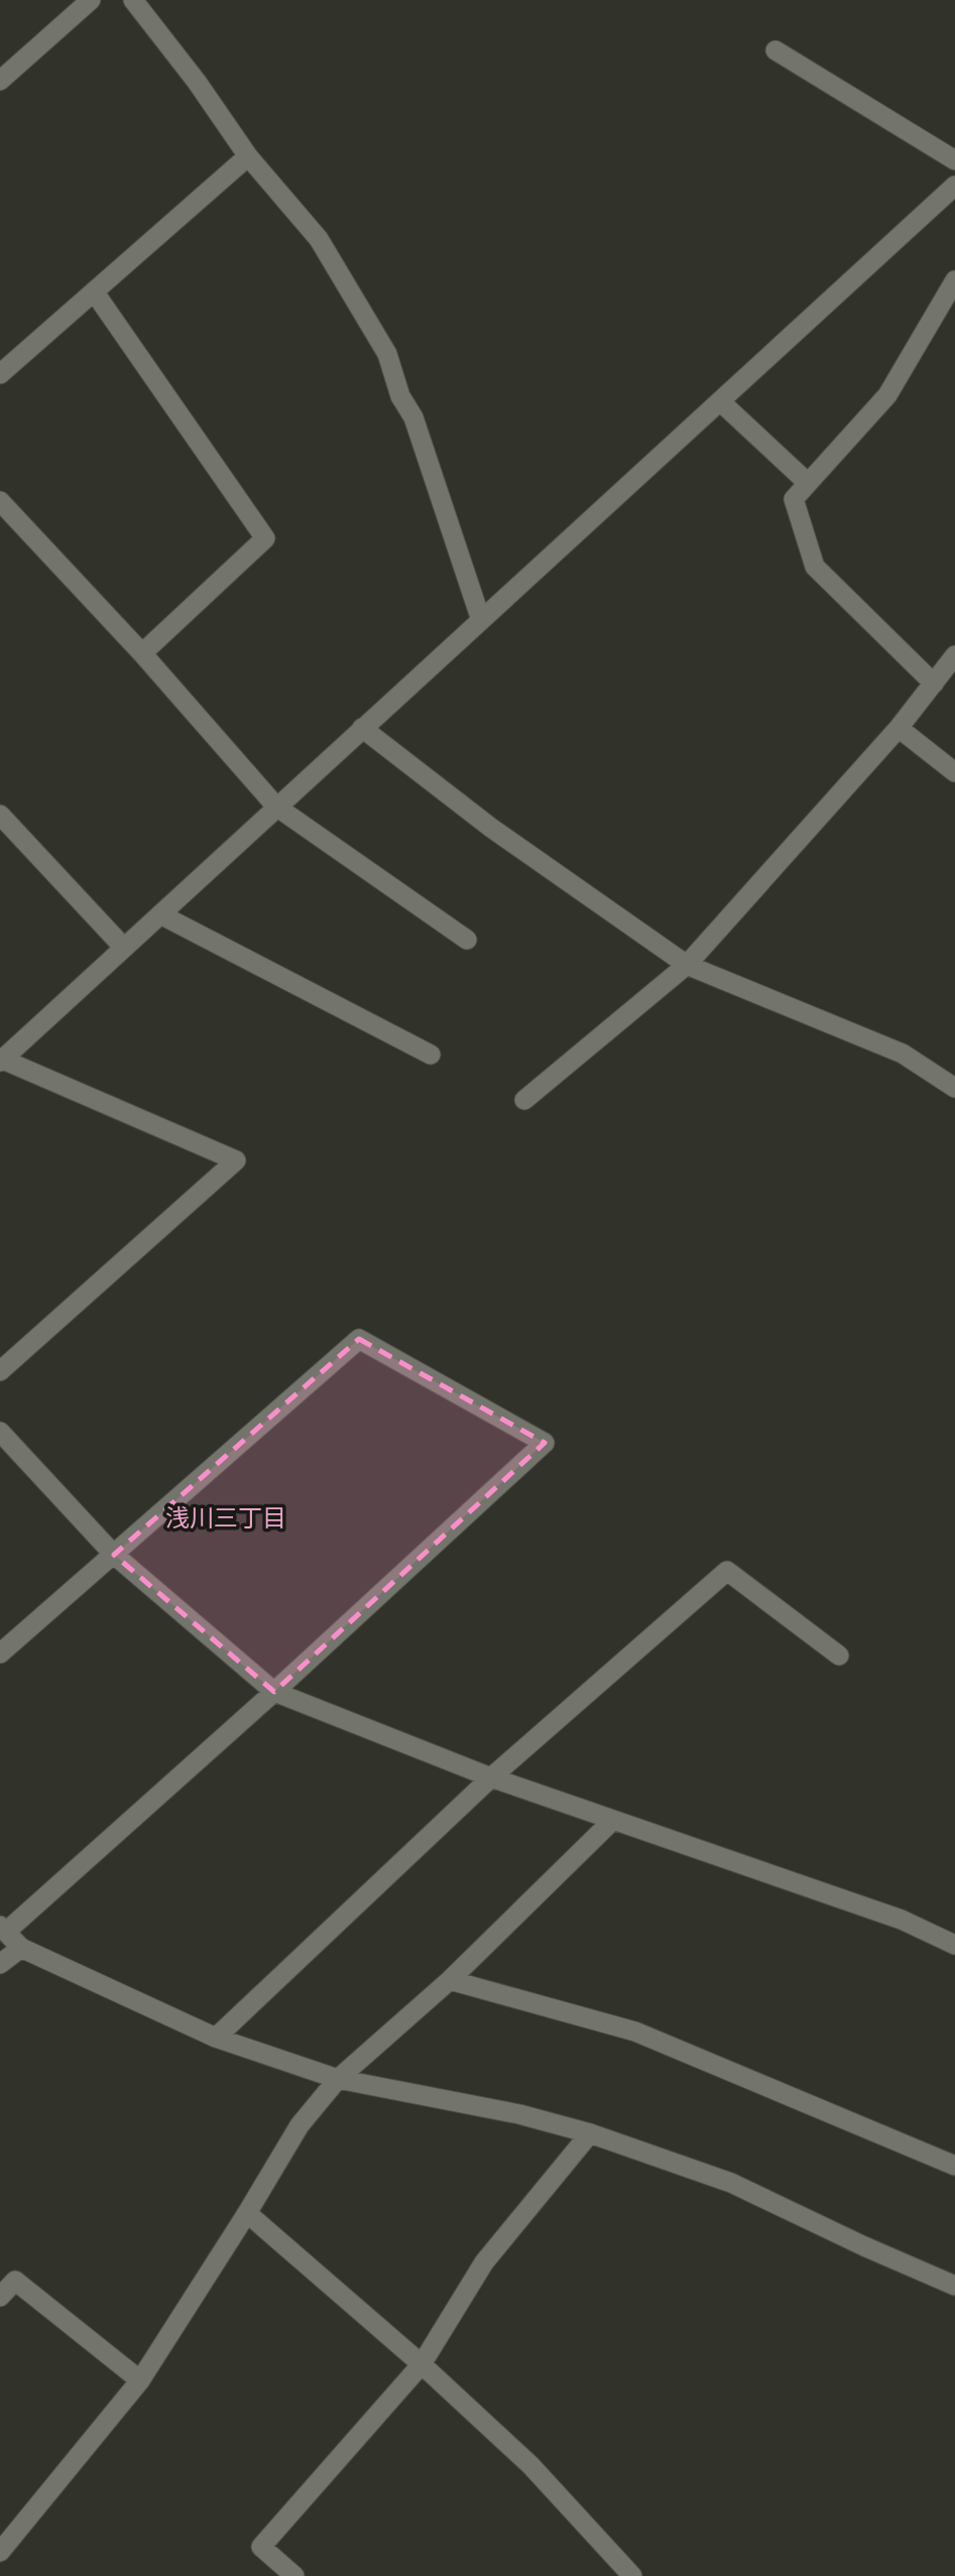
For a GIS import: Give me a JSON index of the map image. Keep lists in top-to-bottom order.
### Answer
{
  "districts": ["浅川三丁目"]
}
